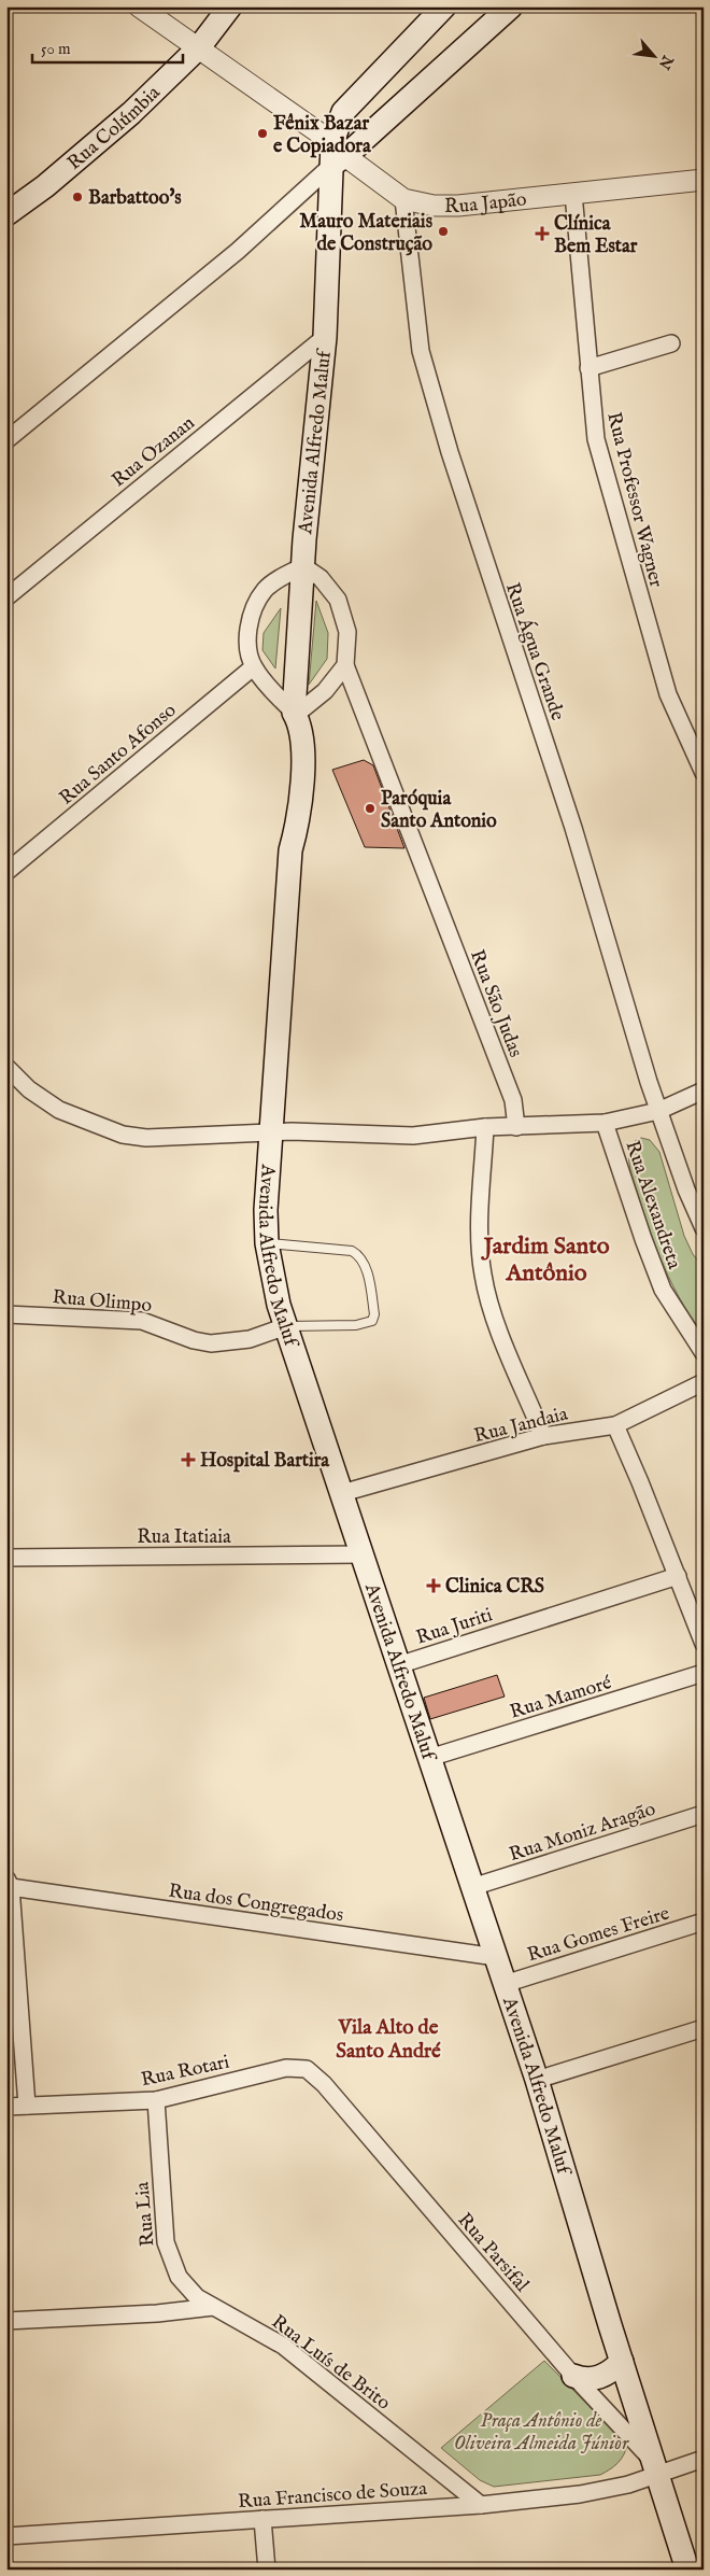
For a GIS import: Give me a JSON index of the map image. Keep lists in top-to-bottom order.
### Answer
{
  "streets": {
    "main road": ["Rua Colúmbia", "Avenida Alfredo Maluf"],
    "street": [
      "Rua Japão",
      "Rua Ozanan",
      "Rua Professor Wagner",
      "Rua Água Grande",
      "Rua Santo Afonso",
      "Rua São Judas",
      "Rua Alexandreta",
      "Rua Olimpo",
      "Rua Jandaia",
      "Rua Itatiaia",
      "Rua Juriti",
      "Rua Mamoré",
      "Rua Moniz Aragão",
      "Rua dos Congregados",
      "Rua Gomes Freire",
      "Rua Rotari",
      "Rua Lia",
      "Rua Parsifal",
      "Rua Luís de Brito",
      "Rua Francisco de Souza"
    ]
  },
  "crossings": [
    ["Rua Colúmbia", "Rua Japão"],
    ["Rua Japão", "Avenida Alfredo Maluf"],
    ["Rua Japão", "Rua Professor Wagner"],
    ["Rua Japão", "Rua Água Grande"],
    ["Avenida Alfredo Maluf", "Rua Ozanan"],
    ["Avenida Alfredo Maluf", "Rua Olimpo"],
    ["Avenida Alfredo Maluf", "Rua Jandaia"],
    ["Avenida Alfredo Maluf", "Rua Itatiaia"],
    ["Avenida Alfredo Maluf", "Rua Juriti"],
    ["Avenida Alfredo Maluf", "Rua Mamoré"],
    ["Avenida Alfredo Maluf", "Rua Moniz Aragão"],
    ["Avenida Alfredo Maluf", "Rua dos Congregados"],
    ["Avenida Alfredo Maluf", "Rua Gomes Freire"],
    ["Avenida Alfredo Maluf", "Rua Parsifal"],
    ["Avenida Alfredo Maluf", "Rua Francisco de Souza"],
    ["Rua Rotari", "Rua Lia"],
    ["Rua Rotari", "Rua Parsifal"],
    ["Rua Lia", "Rua Luís de Brito"],
    ["Rua Parsifal", "Rua Francisco de Souza"],
    ["Rua Luís de Brito", "Rua Francisco de Souza"]
  ],
  "districts": ["Jardim Santo Antônio", "Vila Alto de Santo André"],
  "parks": ["Praça Antônio de Oliveira Almeida Júnior"],
  "places": {
    "other": [
      "Fênix Bazar e Copiadora",
      "Barbattoo's",
      "Mauro Materiais de Construção",
      "Paróquia Santo Antonio"
    ],
    "health": ["Clínica Bem Estar", "Hospital Bartira", "Clinica CRS"]
  },
  "scale_bar": "50 m",
  "north": "bottom right"
}
